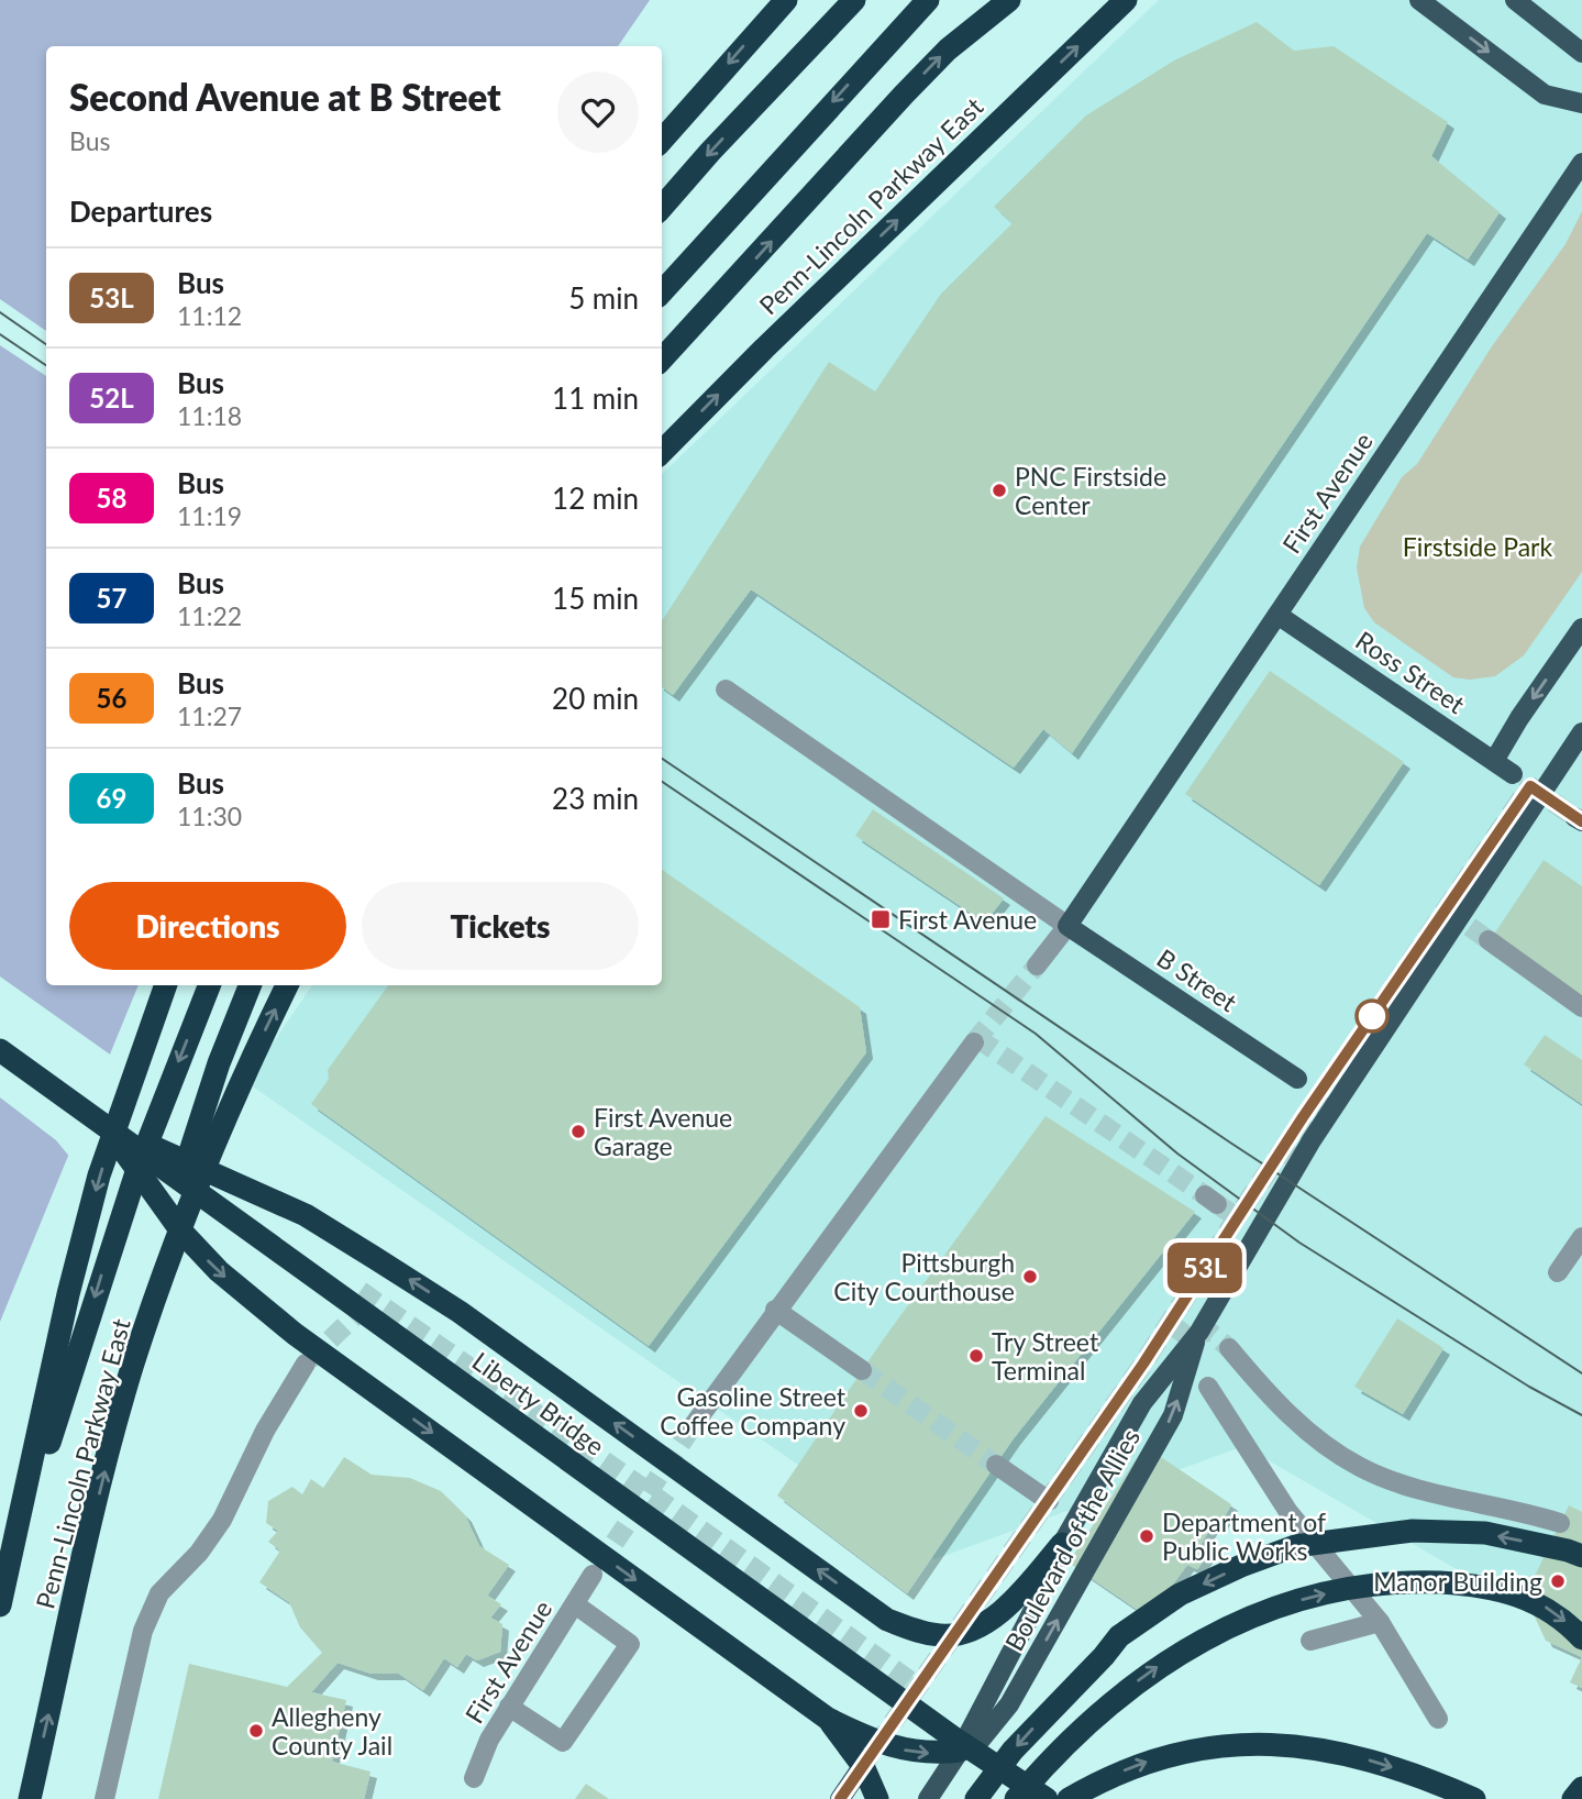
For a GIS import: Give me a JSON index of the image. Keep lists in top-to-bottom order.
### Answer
{
  "streets": {
    "highway": ["Penn-Lincoln Parkway East", "Liberty Bridge"],
    "main road": [
      "First Avenue",
      "Ross Street",
      "B Street",
      "Boulevard of the Allies"
    ]
  },
  "crossings": [
    ["First Avenue", "Ross Street"],
    ["First Avenue", "B Street"],
    ["Liberty Bridge", "Boulevard of the Allies"]
  ],
  "parks": ["Firstside Park"],
  "places": {
    "other": [
      "PNC Firstside Center",
      "First Avenue Garage",
      "Pittsburgh City Courthouse",
      "Try Street Terminal",
      "Gasoline Street Coffee Company",
      "Department of Public Works",
      "Manor Building",
      "Allegheny County Jail"
    ],
    "transit": ["First Avenue"]
  },
  "lines": ["bus line 53L"],
  "page": {
    "on_map": "53L",
    "heading": [
      ["Second Avenue at B Street", "Bus"],
      "Departures"
    ],
    "list": [
      {
        "mark": "53L",
        "name": "Bus",
        "note": "11:12",
        "value": "5 min"
      },
      {
        "mark": "52L",
        "name": "Bus",
        "note": "11:18",
        "value": "11 min"
      },
      {
        "mark": "58",
        "name": "Bus",
        "note": "11:19",
        "value": "12 min"
      },
      {
        "mark": "57",
        "name": "Bus",
        "note": "11:22",
        "value": "15 min"
      },
      {
        "mark": "56",
        "name": "Bus",
        "note": "11:27",
        "value": "20 min"
      },
      {
        "mark": "69",
        "name": "Bus",
        "note": "11:30",
        "value": "23 min"
      }
    ],
    "buttons": ["Directions", "Tickets"]
  }
}
